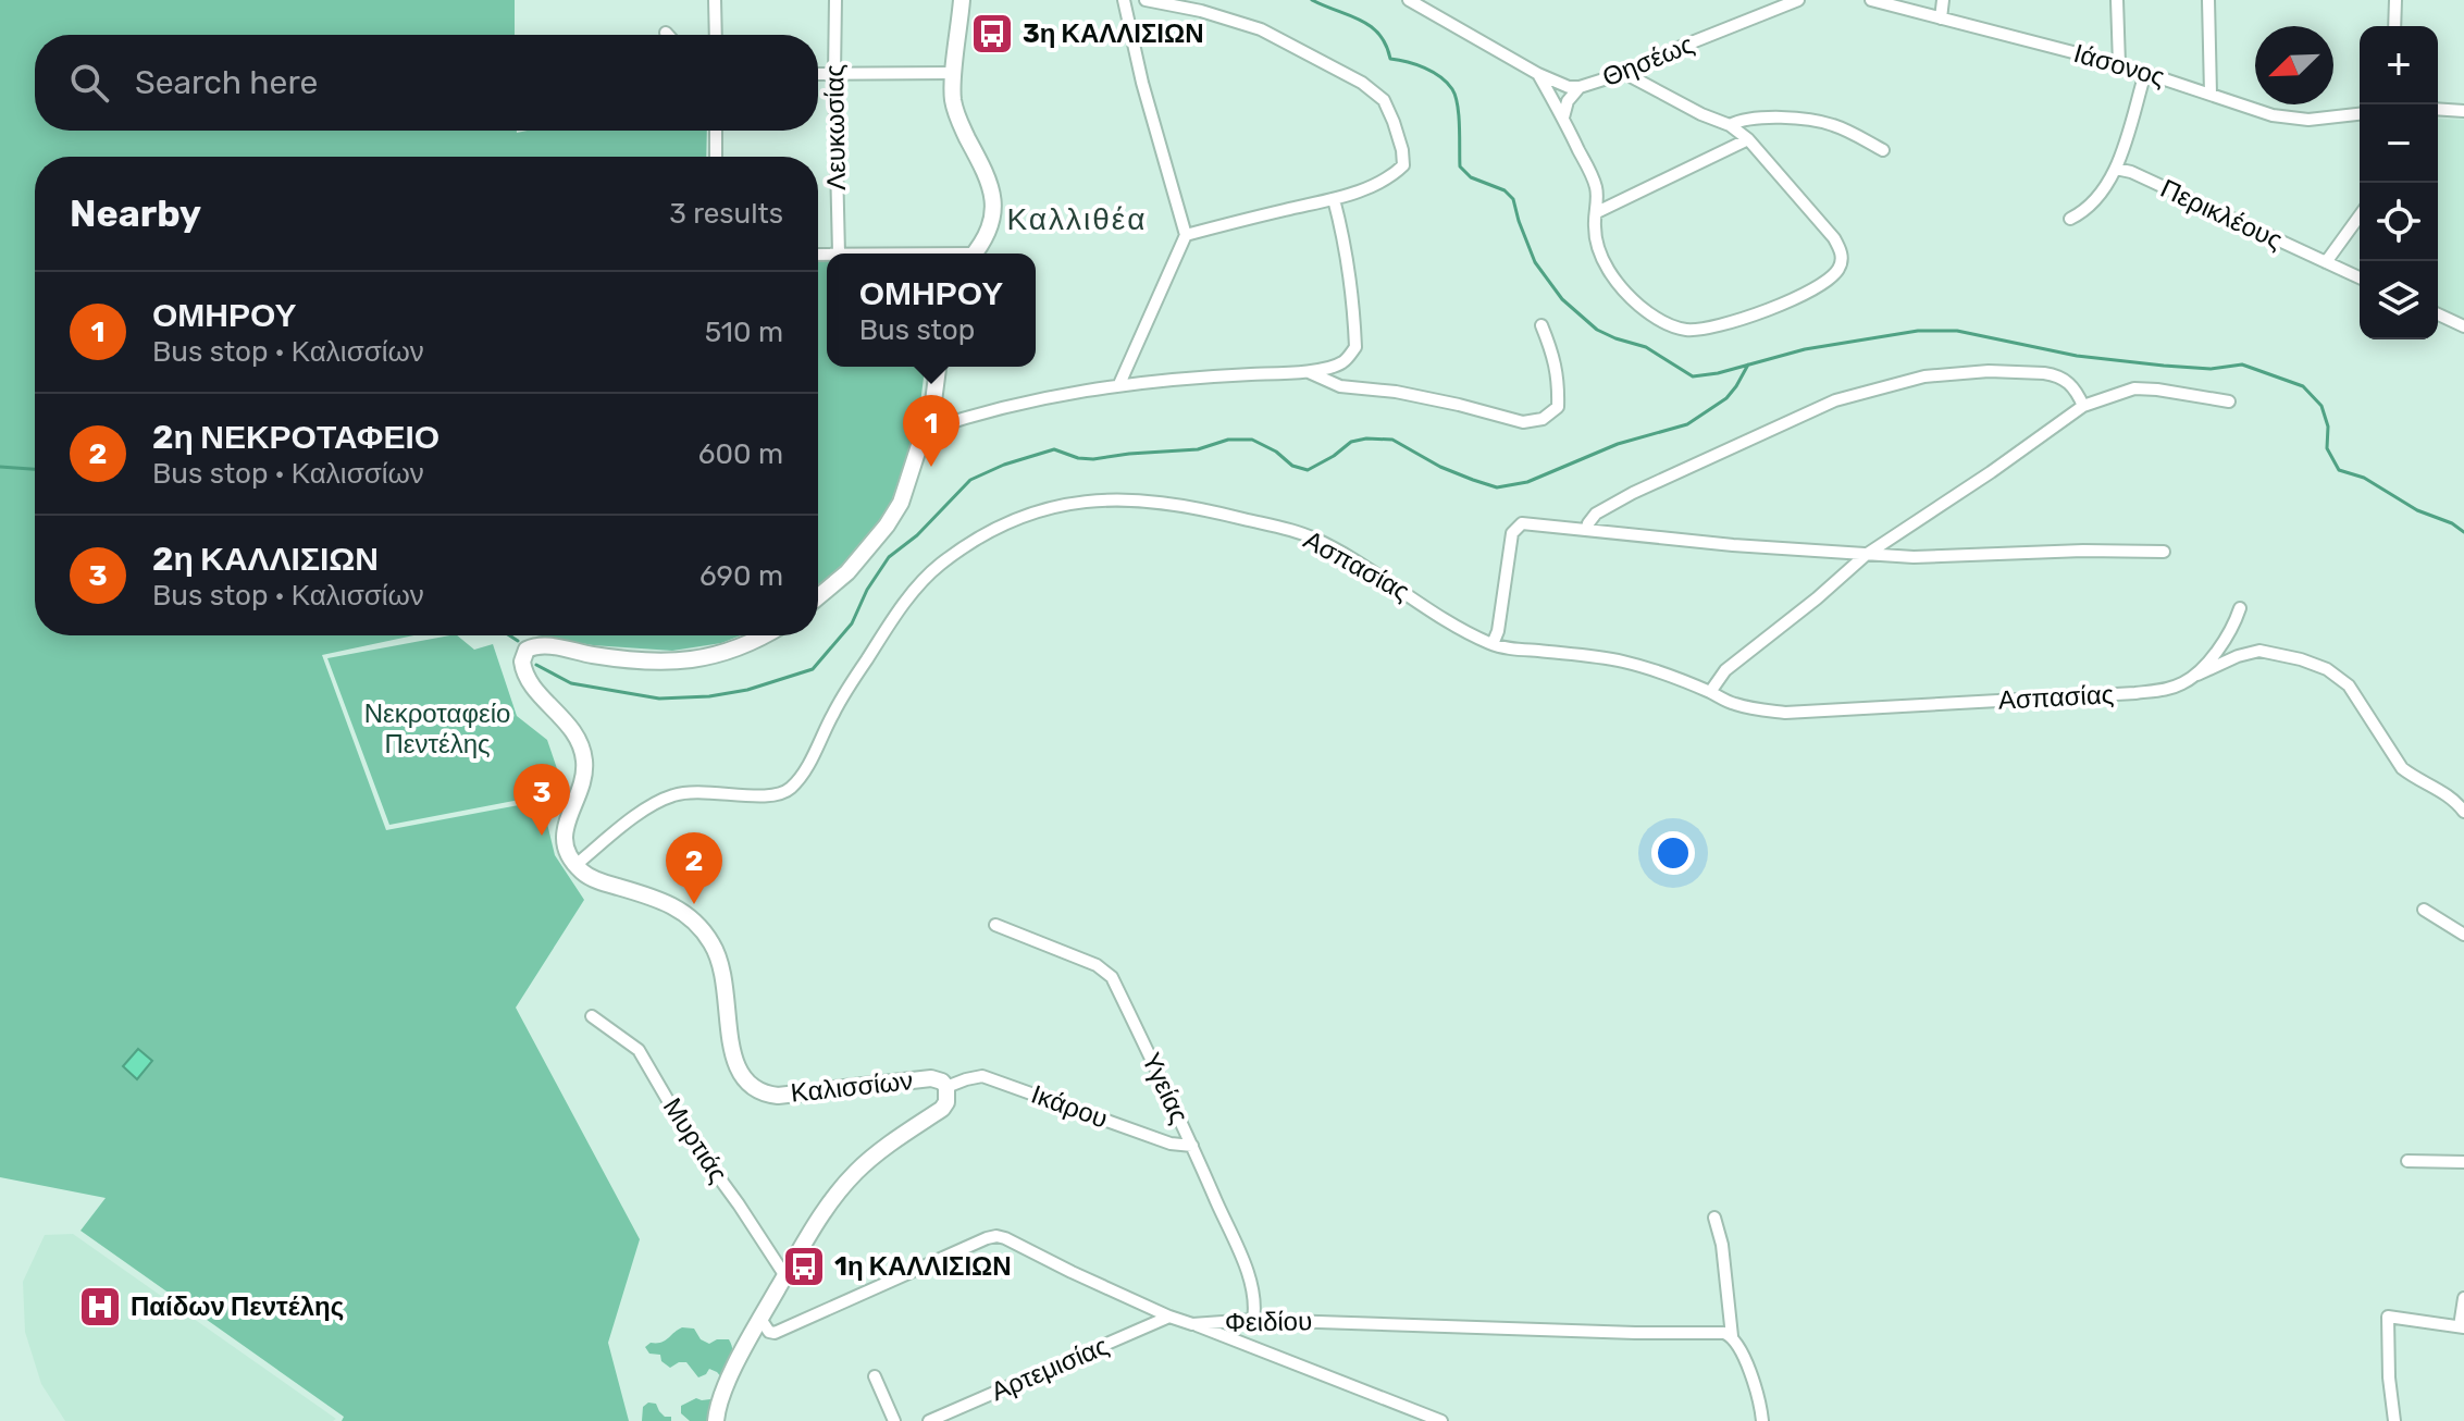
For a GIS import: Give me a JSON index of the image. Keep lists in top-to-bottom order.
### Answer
{
  "streets": {
    "main road": ["Καλισσίων"],
    "street": [
      "Θησέως",
      "Ιάσονος",
      "Λευκωσίας",
      "Περικλέους",
      "Ασπασίας",
      "Υγείας",
      "Ικάρου",
      "Μυρτιάς",
      "Φειδίου",
      "Αρτεμισίας"
    ]
  },
  "crossings": [
    ["Ασπασίας", "Καλισσίων"],
    ["Καλισσίων", "Ικάρου"],
    ["Καλισσίων", "Μυρτιάς"],
    ["Καλισσίων", "Φειδίου"],
    ["Υγείας", "Ικάρου"],
    ["Υγείας", "Φειδίου"],
    ["Φειδίου", "Αρτεμισίας"]
  ],
  "districts": ["Καλλιθέα"],
  "parks": ["Νεκροταφείο Πεντέλης"],
  "places": {
    "bus stop": ["3η ΚΑΛΛΙΣΙΩΝ", "1η ΚΑΛΛΙΣΙΩΝ"],
    "hospital": ["Παίδων Πεντέλης"]
  },
  "north": "bottom left",
  "page": {
    "map_buttons": ["+", "−"],
    "search": "Search here",
    "heading": ["Nearby", "3 results"],
    "popup": ["ΟΜΗΡΟΥ", "Bus stop"],
    "list": [
      {
        "mark": "1",
        "name": "ΟΜΗΡΟΥ",
        "note": "Bus stop · Καλισσίων",
        "value": "510 m"
      },
      {
        "mark": "2",
        "name": "2η ΝΕΚΡΟΤΑΦΕΙΟ",
        "note": "Bus stop · Καλισσίων",
        "value": "600 m"
      },
      {
        "mark": "3",
        "name": "2η ΚΑΛΛΙΣΙΩΝ",
        "note": "Bus stop · Καλισσίων",
        "value": "690 m"
      }
    ],
    "pins": ["1", "3", "2"]
  }
}
